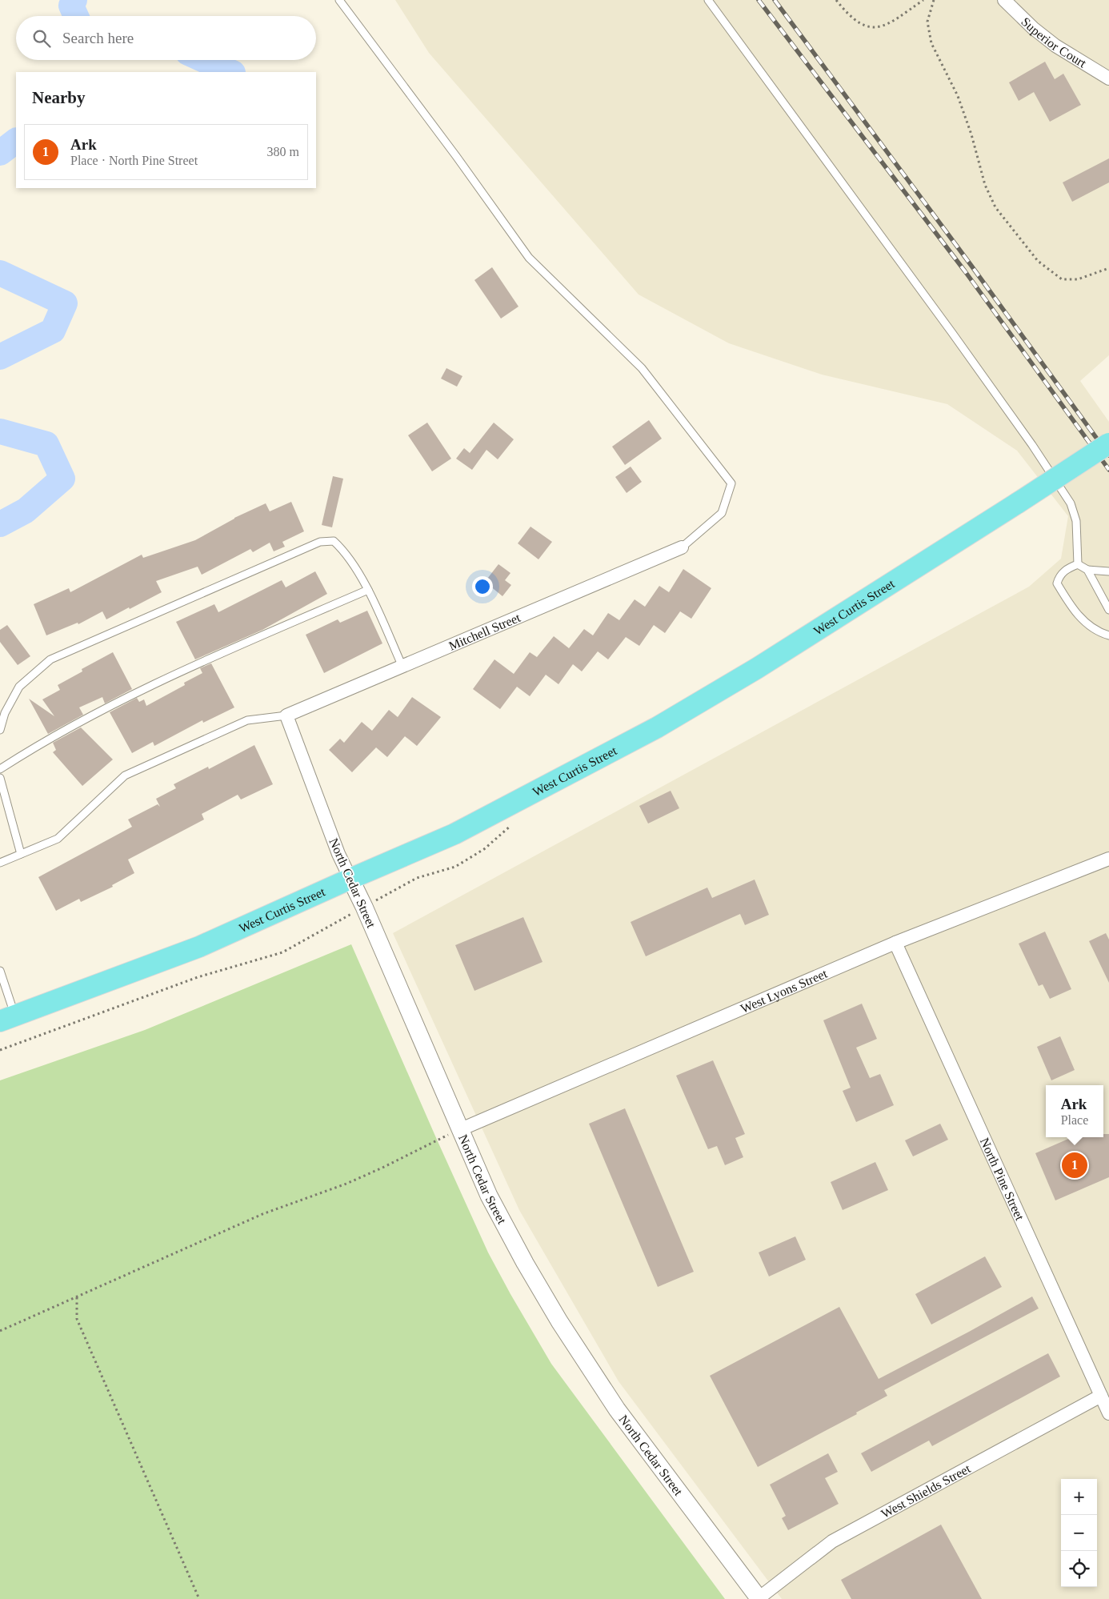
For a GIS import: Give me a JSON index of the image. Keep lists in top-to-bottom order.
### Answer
{
  "streets": {
    "main road": ["West Curtis Street"],
    "street": [
      "Superior Court",
      "Mitchell Street",
      "North Cedar Street",
      "West Lyons Street",
      "North Pine Street",
      "West Shields Street"
    ]
  },
  "crossings": [
    ["West Curtis Street", "North Cedar Street"],
    ["Mitchell Street", "North Cedar Street"],
    ["North Cedar Street", "West Lyons Street"],
    ["North Cedar Street", "West Shields Street"],
    ["West Lyons Street", "North Pine Street"],
    ["North Pine Street", "West Shields Street"]
  ],
  "page": {
    "search": "Search here",
    "heading": "Nearby",
    "list": [
      {
        "mark": "1",
        "name": "Ark",
        "note": "Place · North Pine Street",
        "value": "380 m"
      }
    ],
    "popup": ["Ark", "Place"],
    "pins": "1",
    "map_buttons": ["+", "−"]
  }
}
